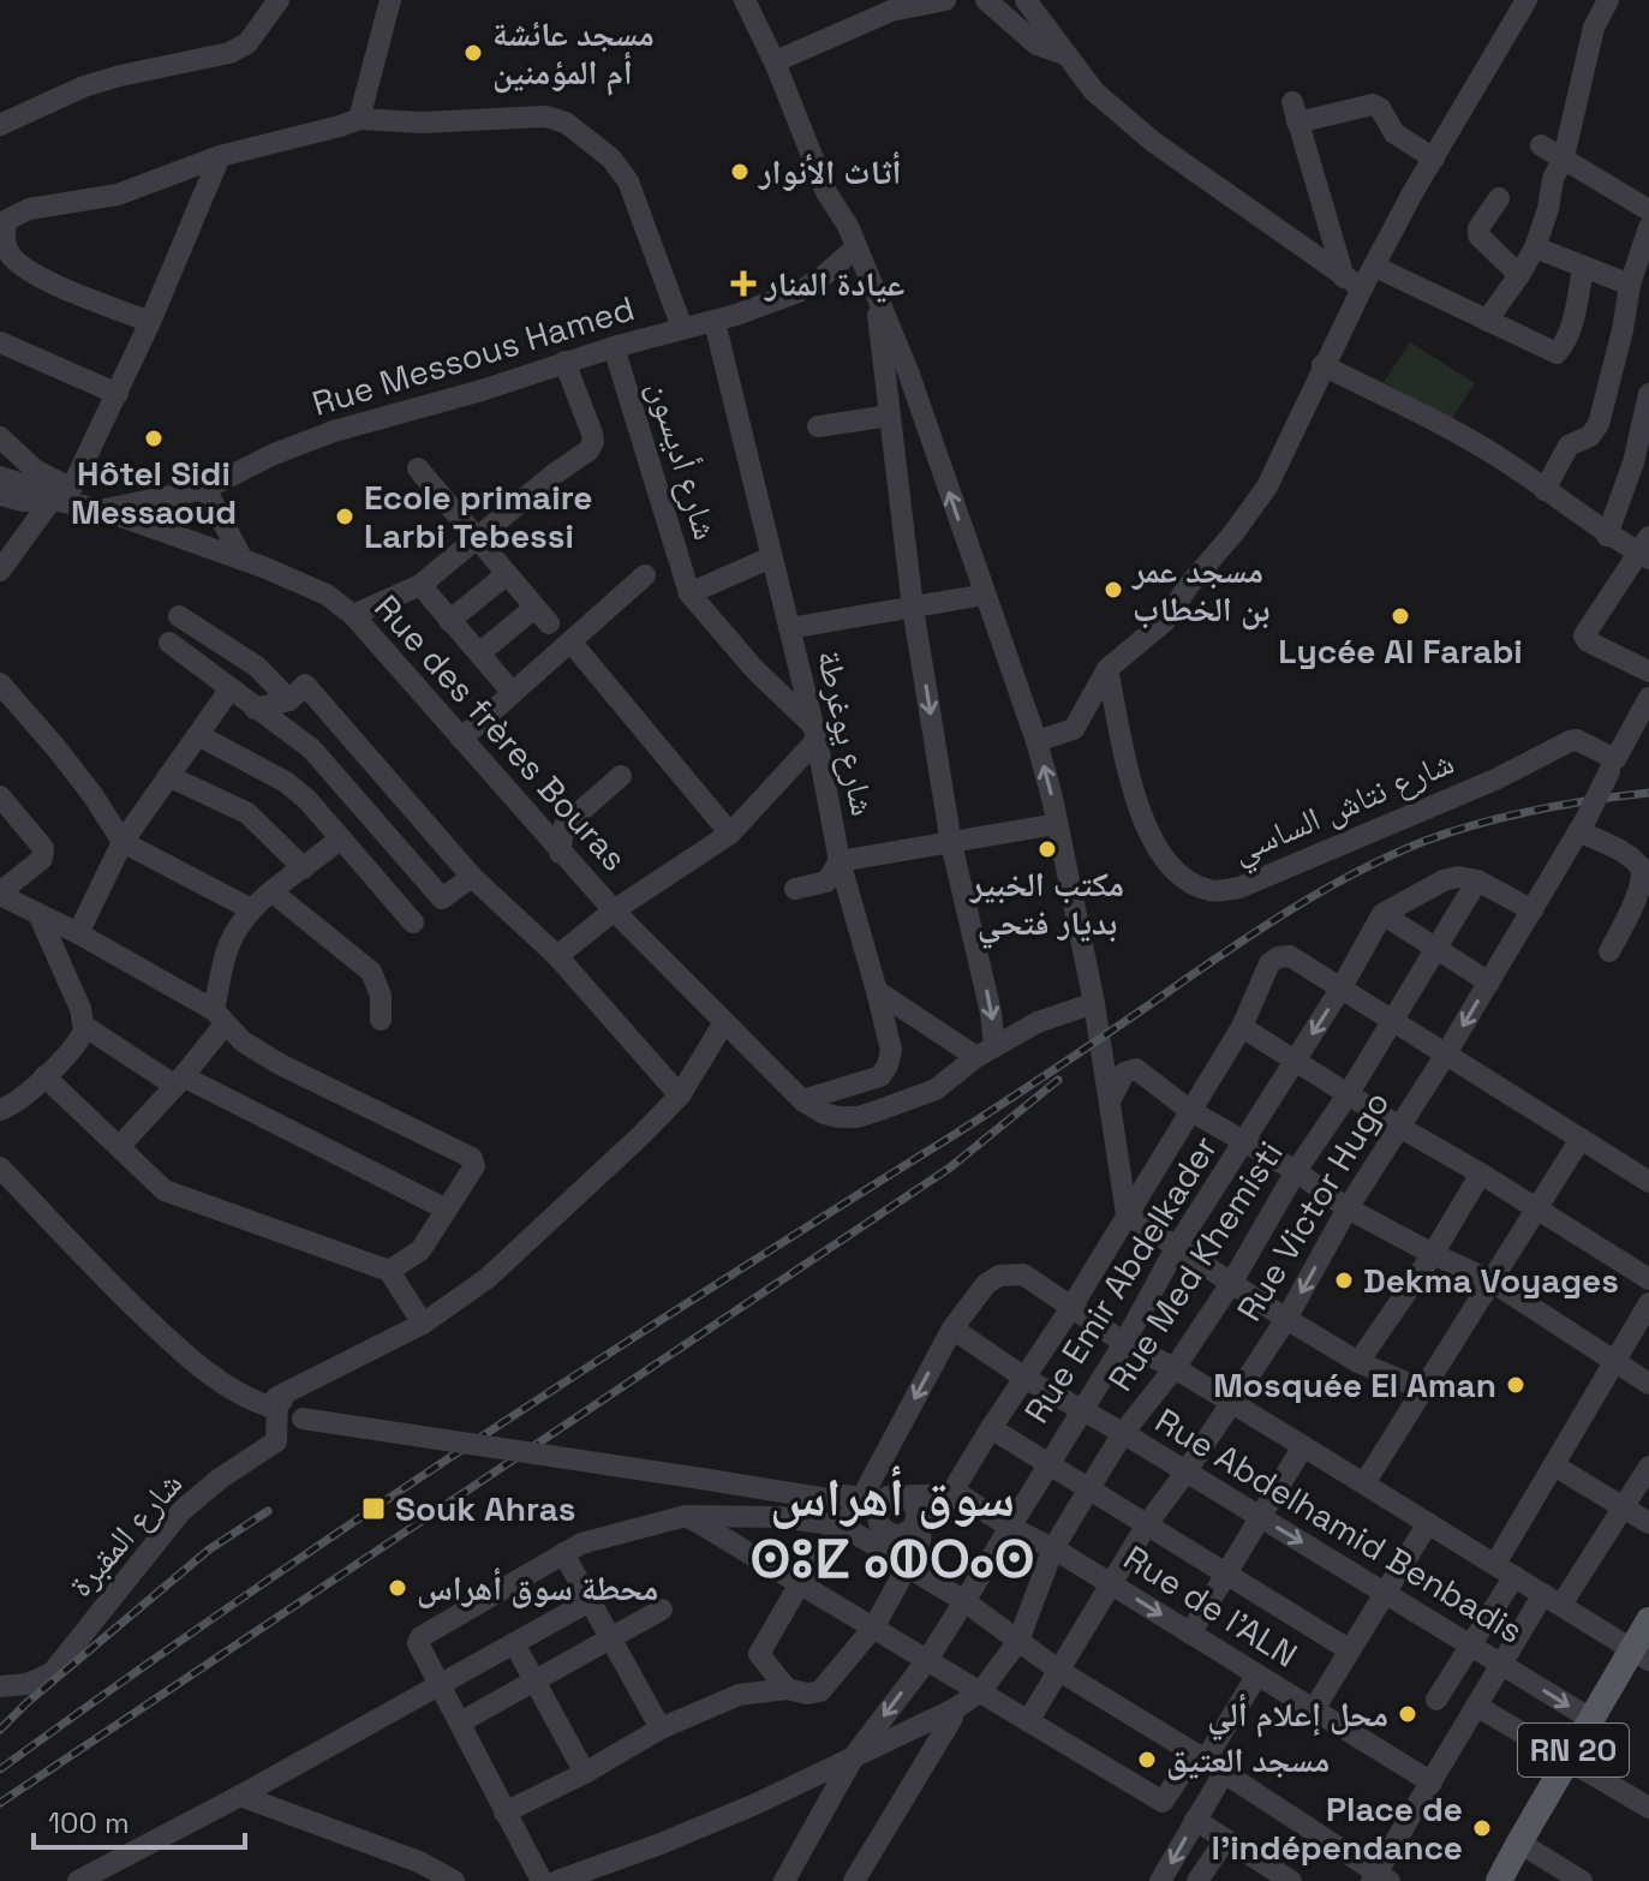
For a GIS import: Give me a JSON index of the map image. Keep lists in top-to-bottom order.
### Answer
{
  "streets": {
    "main road": ["RN 20"],
    "street": [
      "Rue Messous Hamed",
      "شارع أديسون",
      "Rue des frères Bouras",
      "شارع يوغرطة",
      "شارع نتاش الساسي",
      "Rue Victor Hugo",
      "Rue Med Khemisti",
      "Rue Emir Abdelkader",
      "Rue Abdelhamid Benbadis",
      "شارع المقبرة",
      "Rue de l'ALN"
    ]
  },
  "crossings": [
    ["Rue Messous Hamed", "شارع أديسون"],
    ["Rue Messous Hamed", "Rue des frères Bouras"],
    ["Rue Messous Hamed", "شارع يوغرطة"],
    ["Rue des frères Bouras", "شارع يوغرطة"],
    ["شارع نتاش الساسي", "Rue Victor Hugo"],
    ["Rue Victor Hugo", "Rue Abdelhamid Benbadis"],
    ["Rue Victor Hugo", "Rue de l'ALN"],
    ["Rue Med Khemisti", "Rue Abdelhamid Benbadis"],
    ["Rue Med Khemisti", "Rue de l'ALN"],
    ["Rue Emir Abdelkader", "Rue Abdelhamid Benbadis"],
    ["Rue Emir Abdelkader", "Rue de l'ALN"],
    ["Rue Abdelhamid Benbadis", "RN 20"]
  ],
  "districts": ["سوق أهراس ⵙⵓⵇ ⴰⵀⵔⴰⵙ"],
  "places": {
    "other": [
      "مسجد عائشة أم المؤمنين",
      "أثاث الأنوار",
      "Hôtel Sidi Messaoud",
      "Ecole primaire Larbi Tebessi",
      "مسجد عمر بن الخطاب",
      "Lycée Al Farabi",
      "مكتب الخبير بديار فتحي",
      "Dekma Voyages",
      "Mosquée El Aman",
      "محطة سوق أهراس",
      "محل إعلام ألي",
      "مسجد العتيق",
      "Place de l'indépendance"
    ],
    "health": ["عيادة المنار"],
    "transit": ["Souk Ahras"]
  },
  "scale_bar": "100 m"
}
